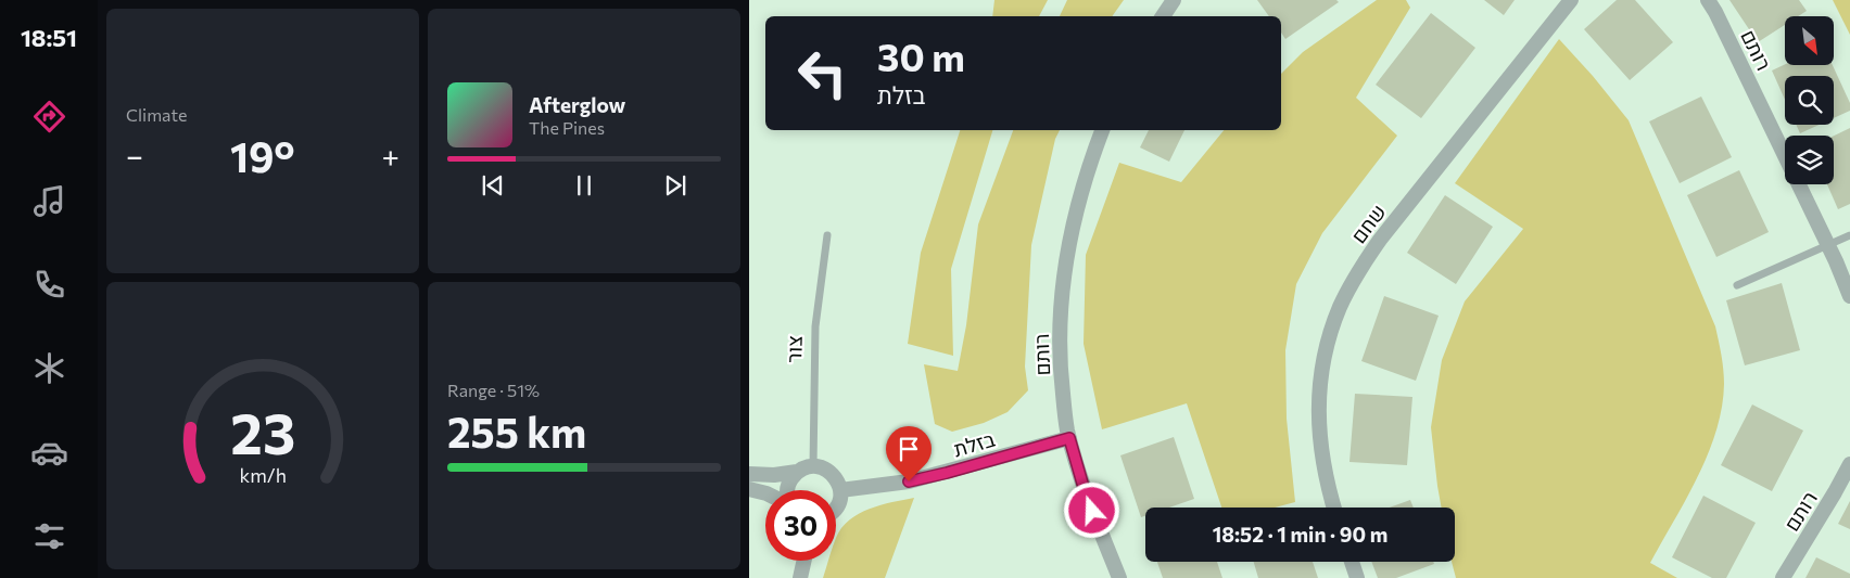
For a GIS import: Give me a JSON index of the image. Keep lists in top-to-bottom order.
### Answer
{
  "streets": {
    "street": ["רותם", "שחם", "בזלת"],
    "lane": ["צור"]
  },
  "crossings": [
    ["רותם", "בזלת"]
  ],
  "north": "bottom right",
  "page": {
    "tabs": "18:51",
    "tile": [
      "Climate",
      ["Range · 51%", "255 km"]
    ],
    "turn": ["30 m", "בזלת"],
    "song": ["Afterglow", "The Pines"],
    "heat": ["−", "19°", "+"],
    "limit": "30",
    "trip": "18:52 · 1 min · 90 m",
    "gauge": ["23", "km/h"]
  }
}
